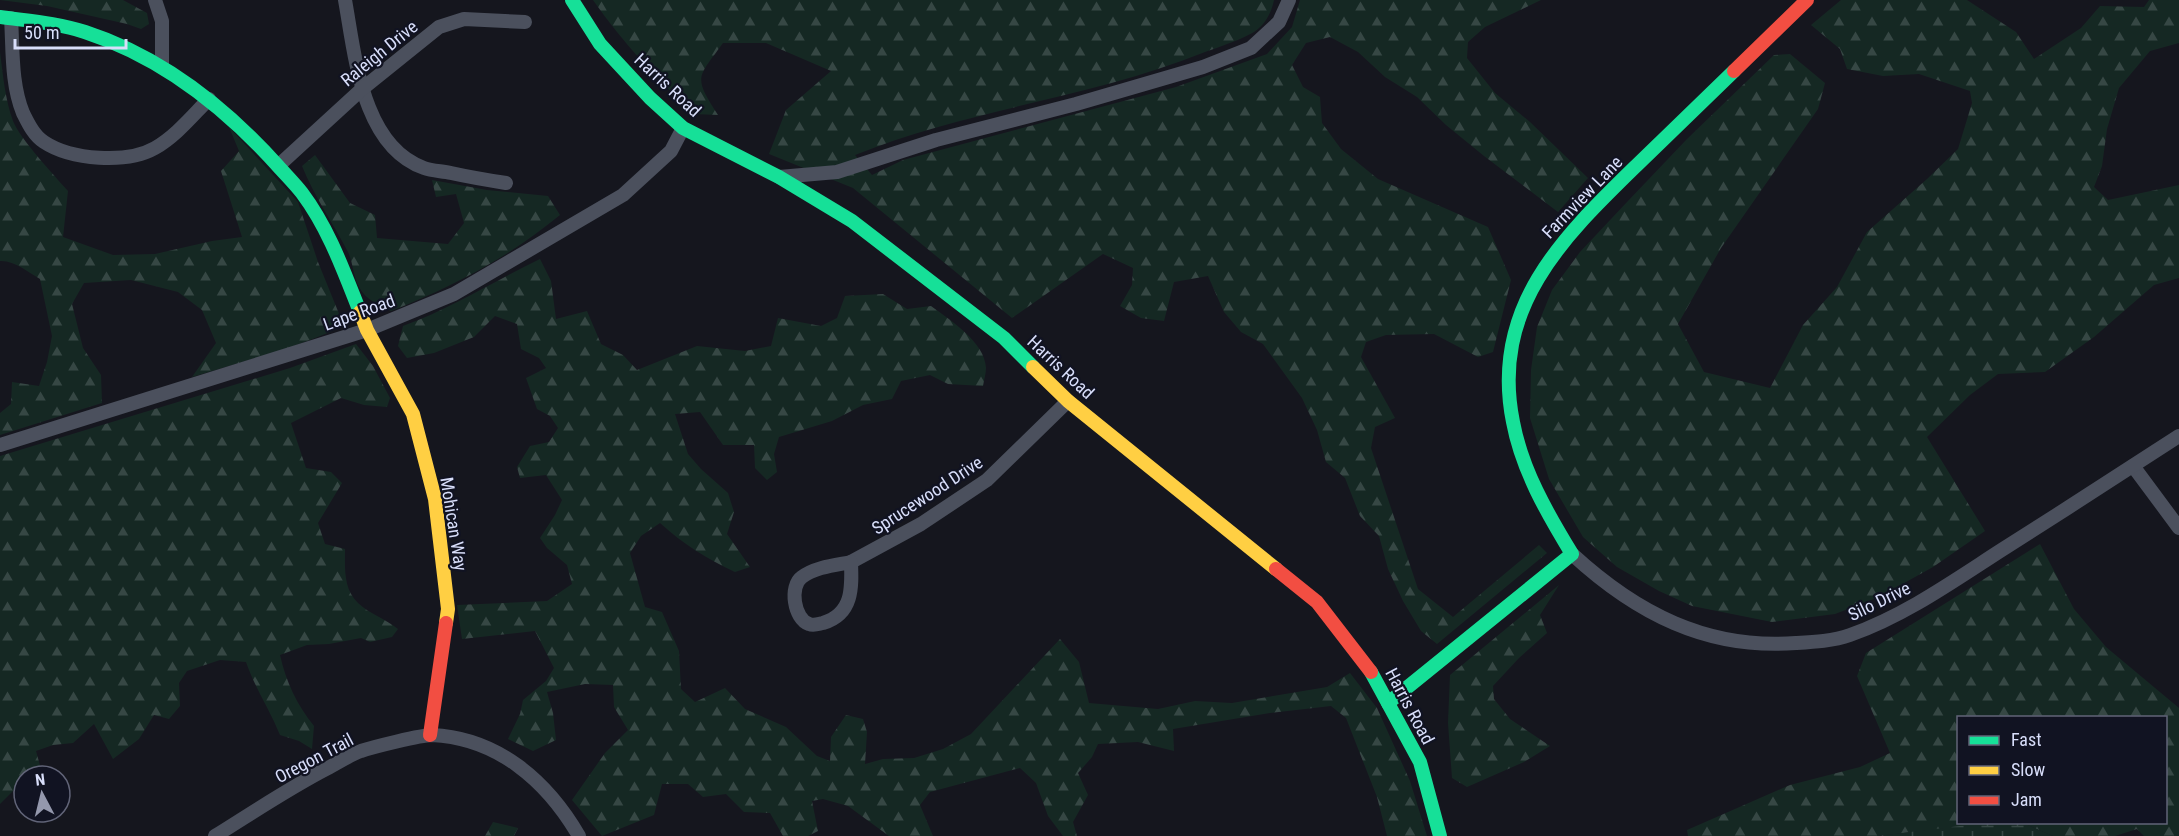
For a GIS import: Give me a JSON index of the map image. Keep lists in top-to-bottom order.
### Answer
{
  "streets": {
    "street": [
      "Raleigh Drive",
      "Harris Road",
      "Farmview Lane",
      "Lape Road",
      "Sprucewood Drive",
      "Mohican Way",
      "Silo Drive",
      "Oregon Trail"
    ]
  },
  "crossings": [
    ["Raleigh Drive", "Mohican Way"],
    ["Harris Road", "Lape Road"],
    ["Harris Road", "Sprucewood Drive"],
    ["Farmview Lane", "Silo Drive"],
    ["Lape Road", "Mohican Way"],
    ["Mohican Way", "Oregon Trail"]
  ],
  "legend": ["Fast", "Slow", "Jam"],
  "scale_bar": "50 m",
  "north": "top"
}
